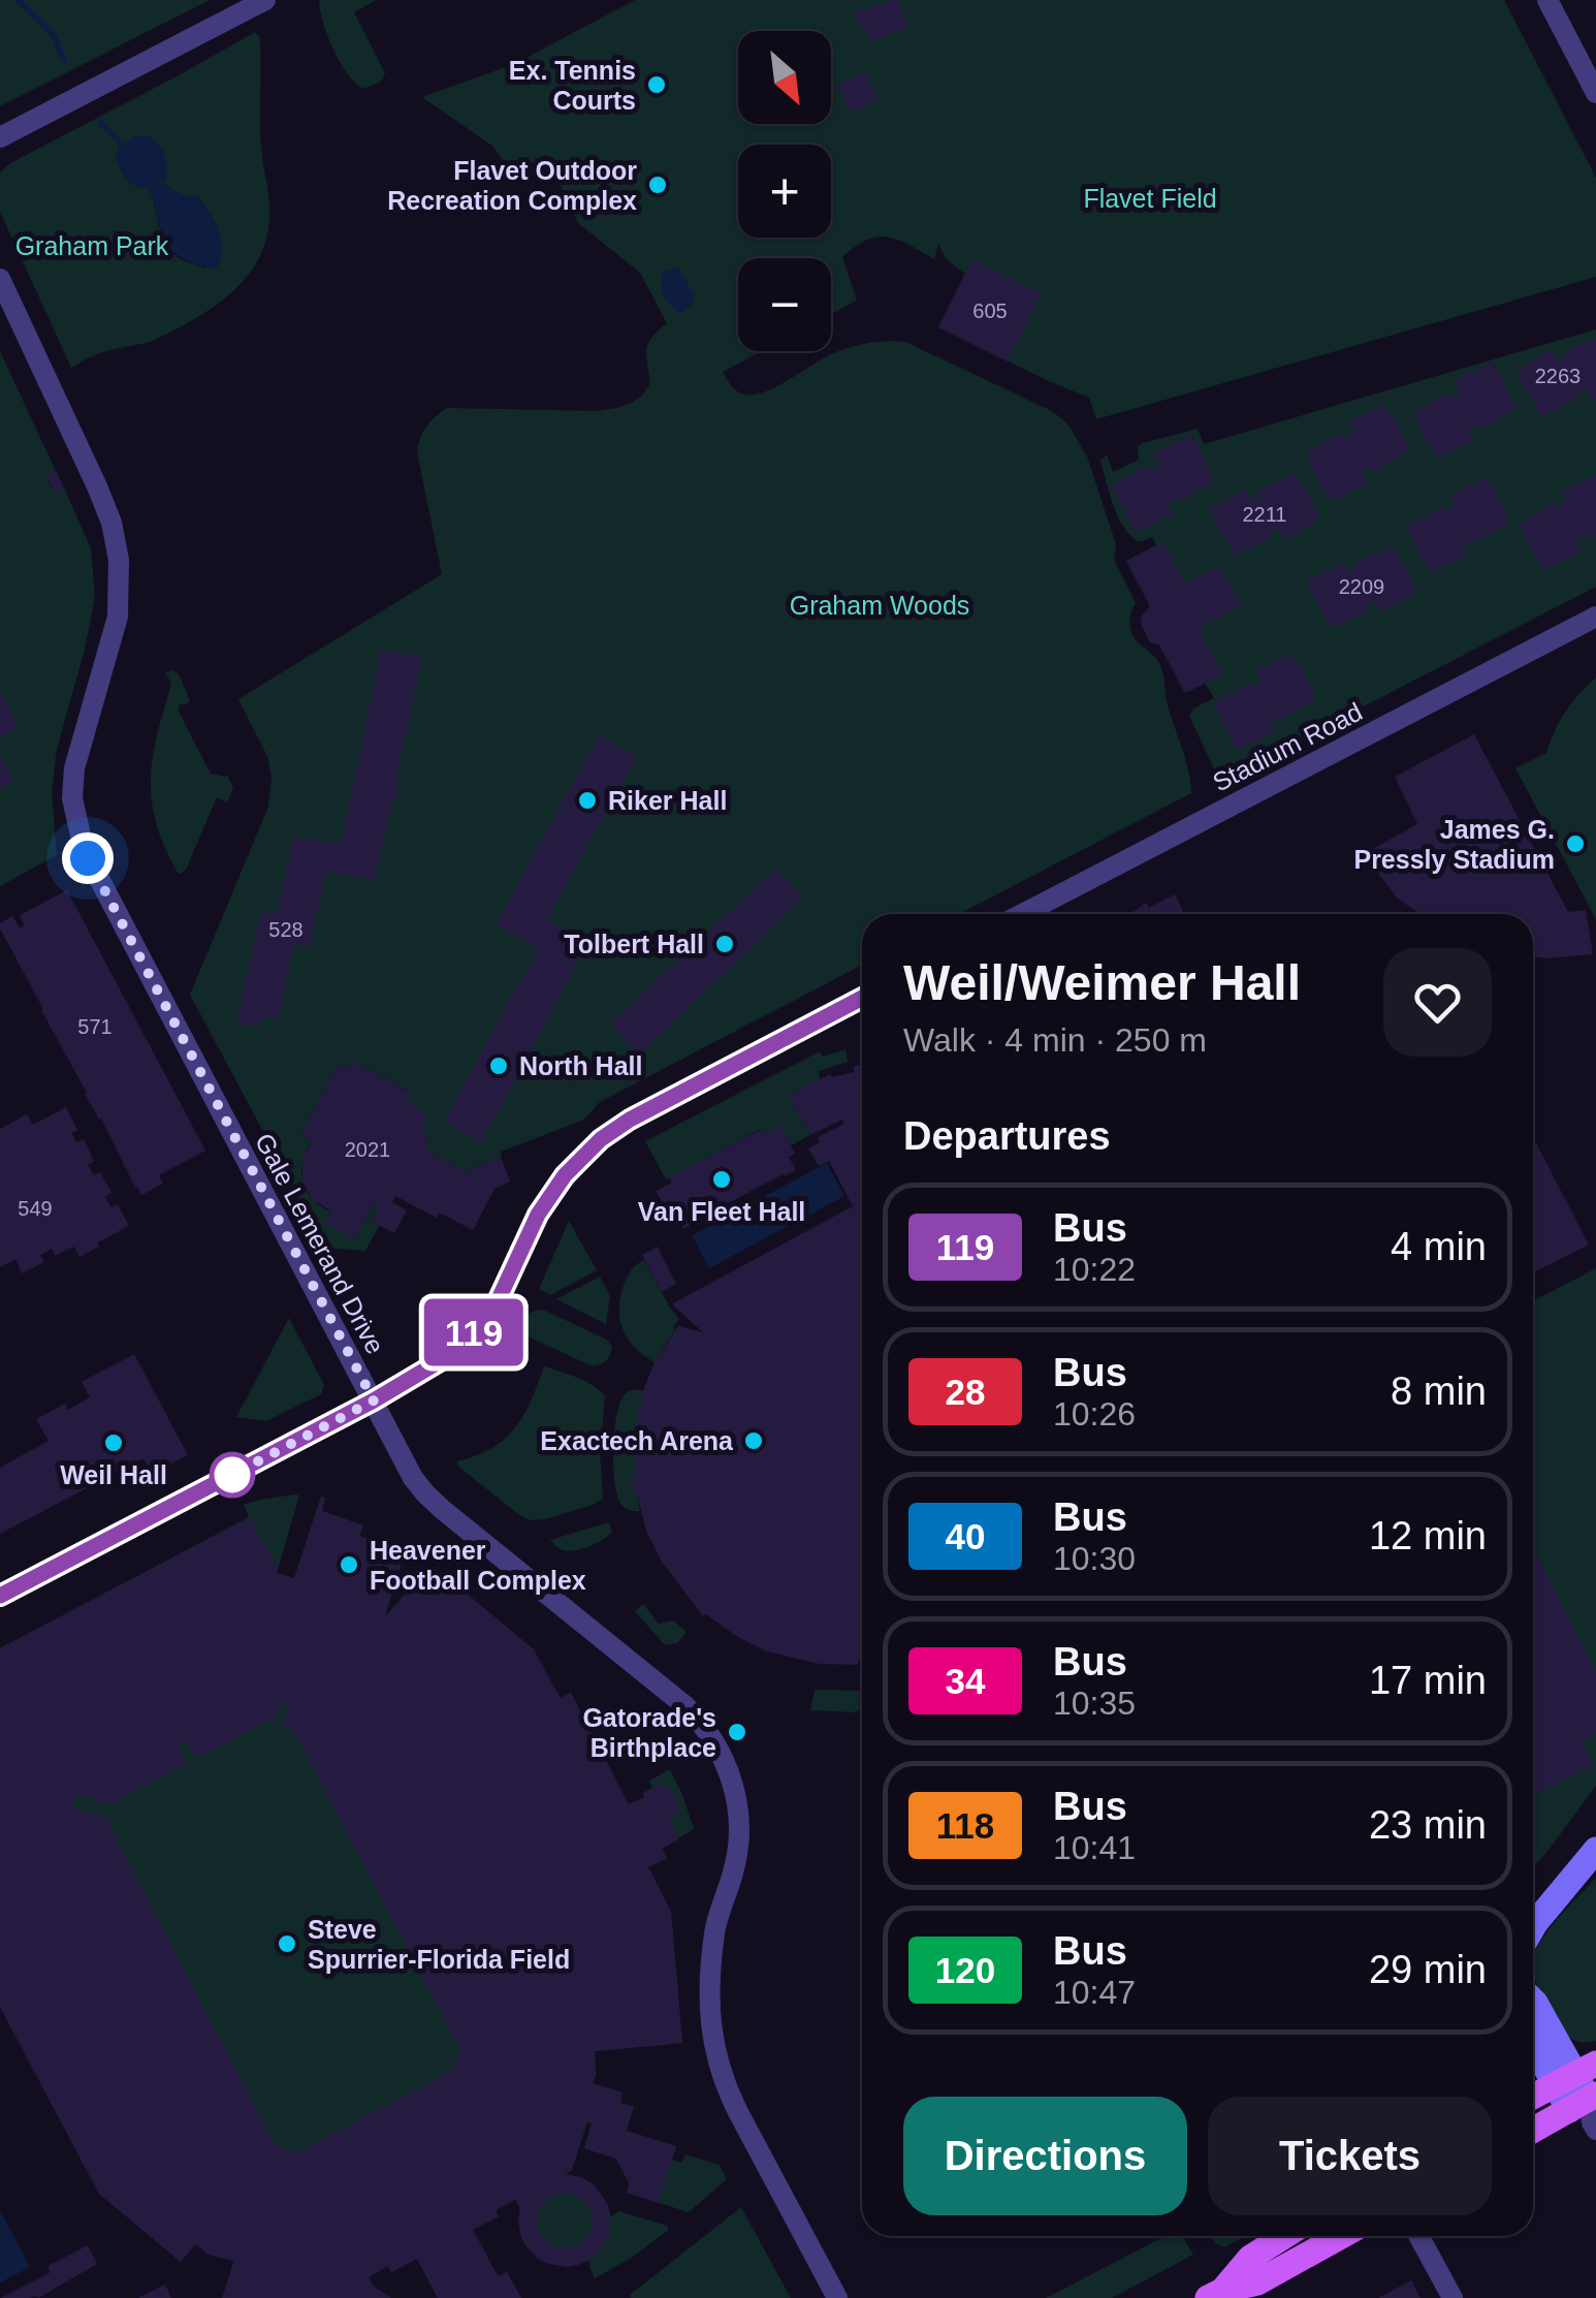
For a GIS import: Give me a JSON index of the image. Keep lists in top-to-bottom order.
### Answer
{
  "streets": {
    "street": ["Stadium Road", "Gale Lemerand Drive"]
  },
  "parks": ["Flavet Field", "Graham Park", "Graham Woods"],
  "places": [
    "Ex. Tennis Courts",
    "Flavet Outdoor Recreation Complex",
    "Riker Hall",
    "James G. Pressly Stadium",
    "Tolbert Hall",
    "North Hall",
    "Van Fleet Hall",
    "Exactech Arena",
    "Weil Hall",
    "Heavener Football Complex",
    "Gatorade's Birthplace",
    "Steve Spurrier-Florida Field"
  ],
  "lines": ["bus line 119"],
  "house_numbers": [
    "605",
    "2263",
    "2211",
    "2209",
    "528",
    "571",
    "2021",
    "549"
  ],
  "north": "bottom right",
  "page": {
    "on_map": "119",
    "map_buttons": ["+", "−"],
    "heading": [
      ["Weil/Weimer Hall", "Walk · 4 min · 250 m"],
      "Departures"
    ],
    "list": [
      {
        "mark": "119",
        "name": "Bus",
        "note": "10:22",
        "value": "4 min"
      },
      {
        "mark": "28",
        "name": "Bus",
        "note": "10:26",
        "value": "8 min"
      },
      {
        "mark": "40",
        "name": "Bus",
        "note": "10:30",
        "value": "12 min"
      },
      {
        "mark": "34",
        "name": "Bus",
        "note": "10:35",
        "value": "17 min"
      },
      {
        "mark": "118",
        "name": "Bus",
        "note": "10:41",
        "value": "23 min"
      },
      {
        "mark": "120",
        "name": "Bus",
        "note": "10:47",
        "value": "29 min"
      }
    ],
    "buttons": ["Directions", "Tickets"]
  }
}
